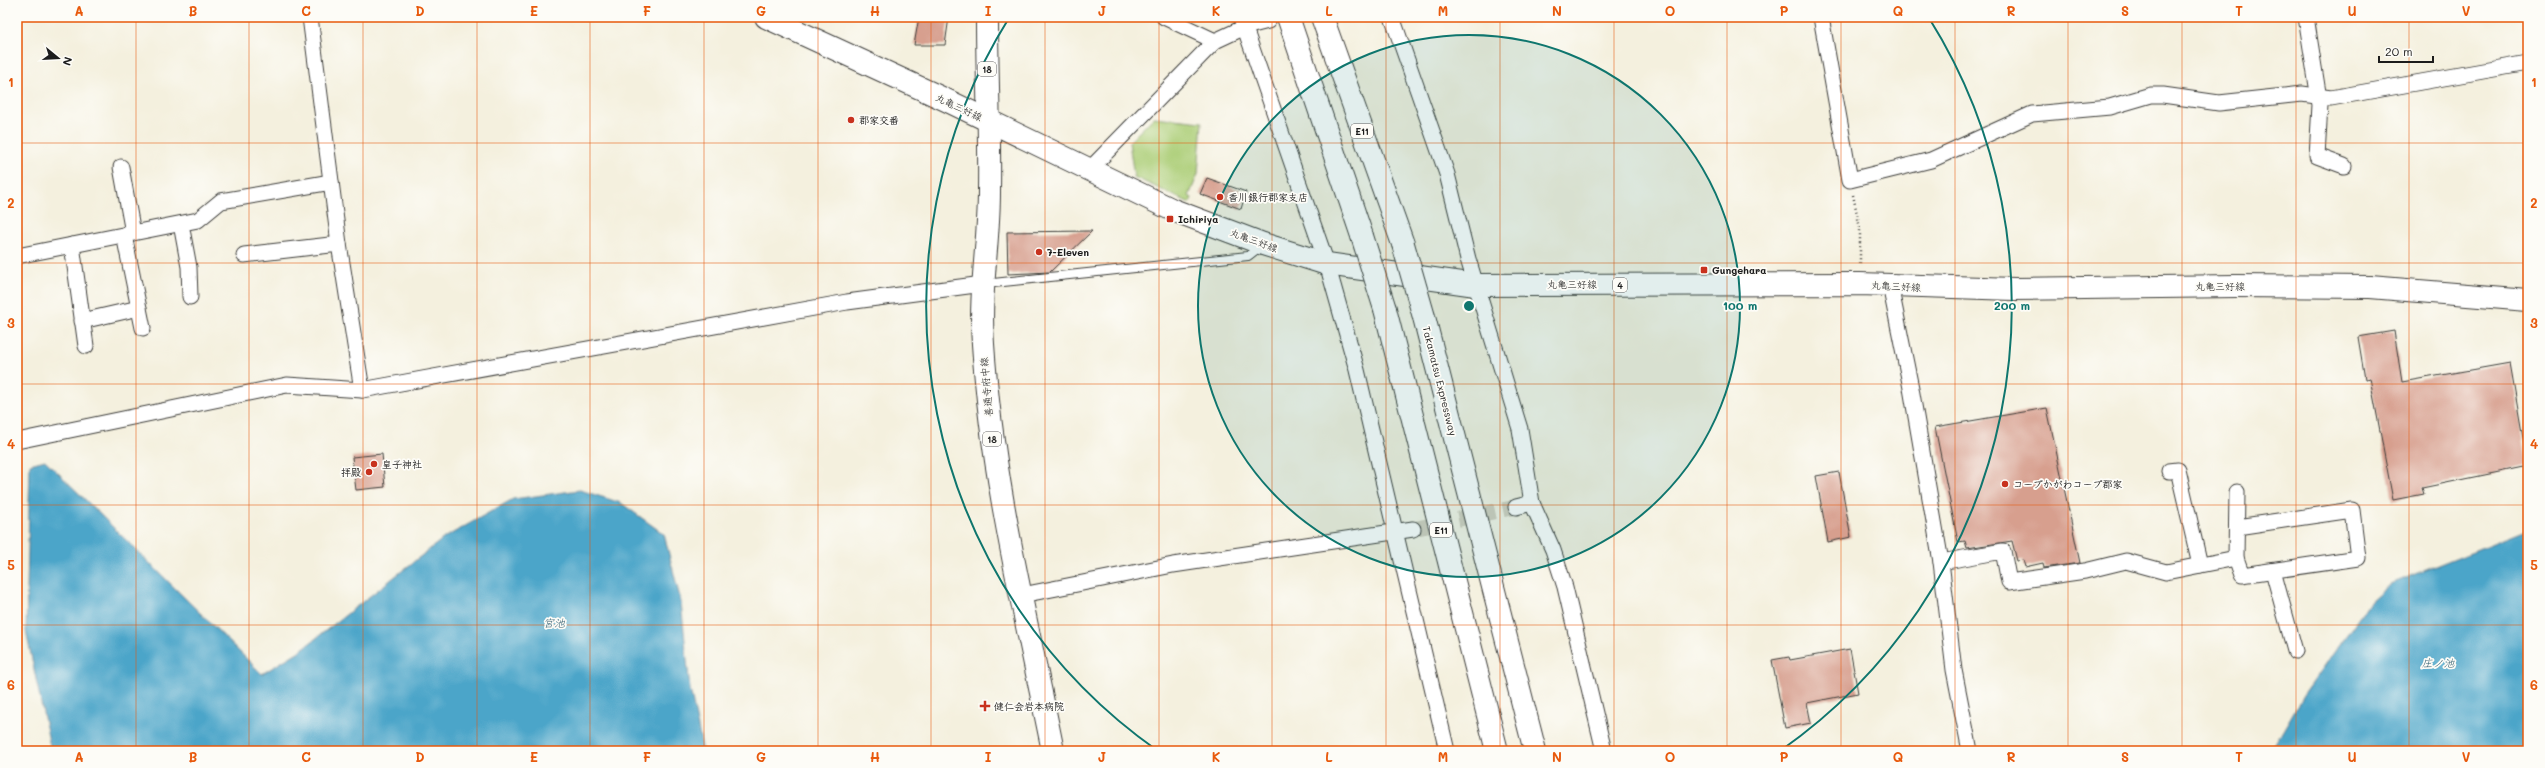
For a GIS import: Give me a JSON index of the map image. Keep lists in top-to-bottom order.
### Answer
{
  "streets": {
    "main road": [
      "18",
      "丸亀三好線",
      "E11",
      "4",
      "Takamatsu Expressway",
      "善通寺府中線"
    ]
  },
  "crossings": [
    ["丸亀三好線", "善通寺府中線"]
  ],
  "water": ["宮池", "庄ノ池"],
  "places": {
    "other": [
      "郡家交番",
      "香川銀行郡家支店",
      "7-Eleven",
      "皇子神社",
      "拝殿",
      "コープかがわコープ郡家"
    ],
    "transit": ["Ichiriya", "Gungehara"],
    "health": ["健仁会岩本病院"]
  },
  "scale_bar": "20 m",
  "north": "right",
  "grid": {
    "columns": [
      "A",
      "B",
      "C",
      "D",
      "E",
      "F",
      "G",
      "H",
      "I",
      "J",
      "K",
      "L",
      "M",
      "N",
      "O",
      "P",
      "Q",
      "R",
      "S",
      "T",
      "U",
      "V"
    ],
    "rows": [
      "1",
      "2",
      "3",
      "4",
      "5",
      "6"
    ]
  },
  "rings": ["100 m", "200 m"]
}
